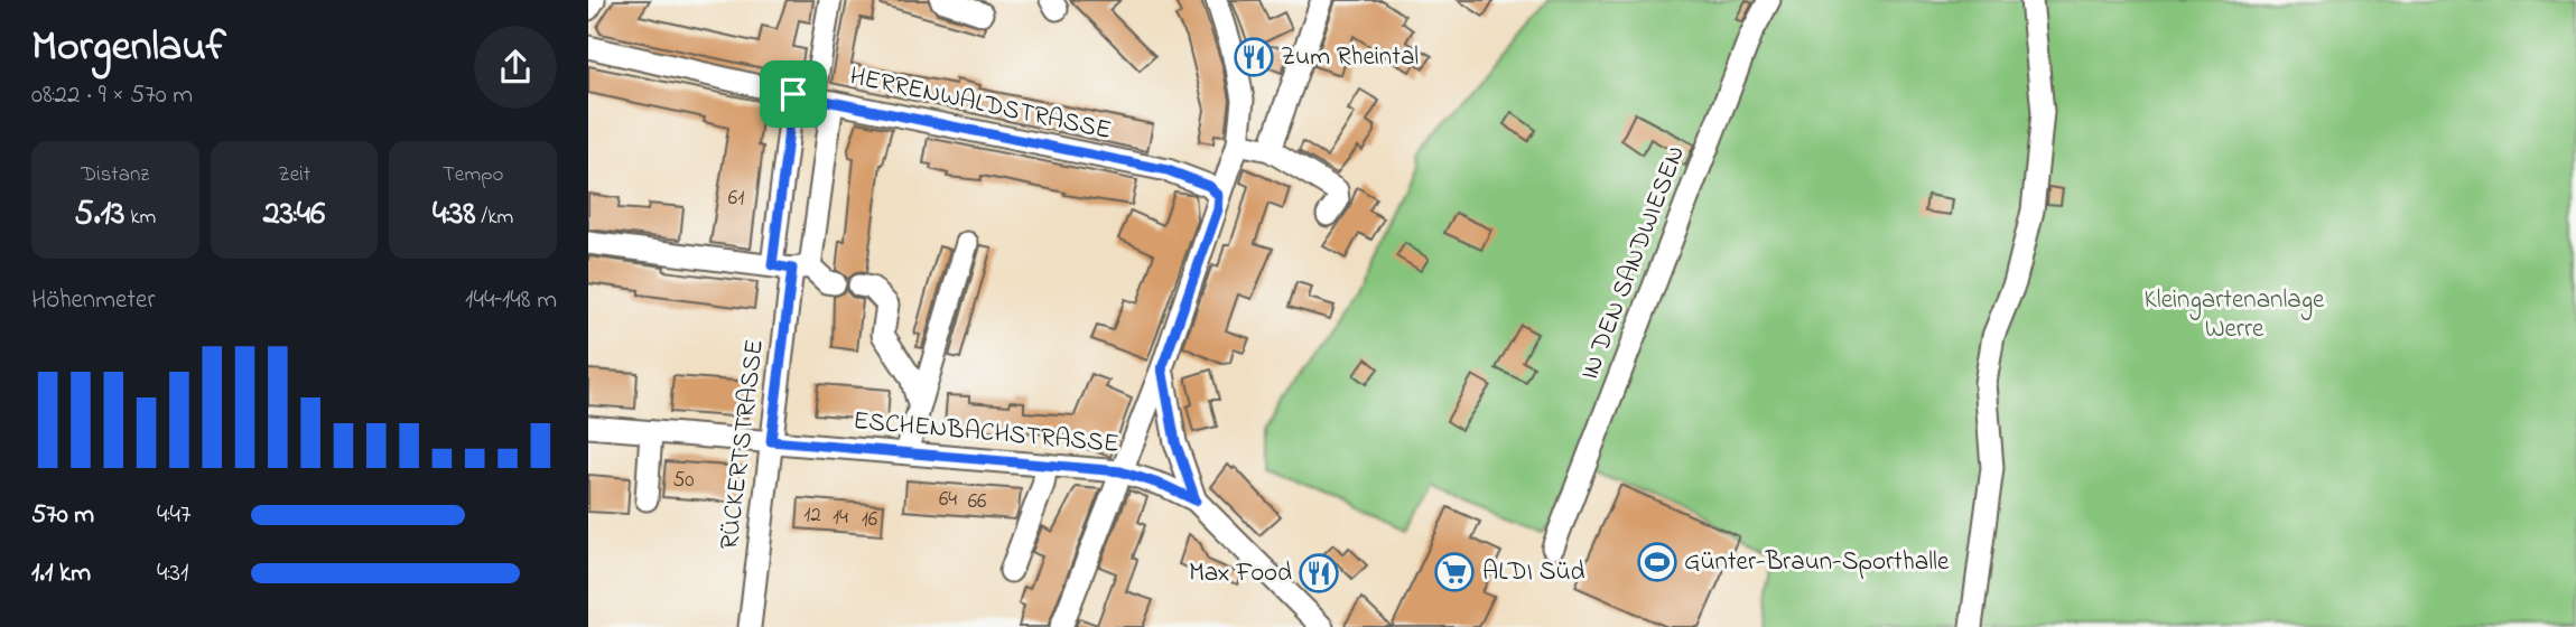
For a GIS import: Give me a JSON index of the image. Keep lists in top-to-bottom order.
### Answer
{
  "streets": {
    "street": [
      "HERRENWALDSTRASSE",
      "IN DEN SANDWIESEN",
      "ESCHENBACHSTRASSE",
      "RÜCKERTSTRASSE"
    ]
  },
  "crossings": [
    ["HERRENWALDSTRASSE", "RÜCKERTSTRASSE"],
    ["ESCHENBACHSTRASSE", "RÜCKERTSTRASSE"]
  ],
  "parks": ["Kleingartenanlage Werre"],
  "places": {
    "restaurant": ["Zum Rheintal", "Max Food"],
    "sports": ["Günter-Braun-Sporthalle"],
    "supermarket": ["ALDI Süd"]
  },
  "house_numbers": [
    "61",
    "50",
    "64",
    "66",
    "12",
    "14",
    "16"
  ],
  "page": {
    "heading": ["Morgenlauf", "08:22 · 9 × 570 m"],
    "stats": [
      ["Distanz", "5.13 km"],
      ["Zeit", "23:46"],
      ["Tempo", "4:38 /km"]
    ],
    "chart": ["Höhenmeter", "144–148 m"],
    "list": [
      {
        "name": "570 m",
        "note": "4:47"
      },
      {
        "name": "1.1 km",
        "note": "4:31"
      }
    ]
  }
}
